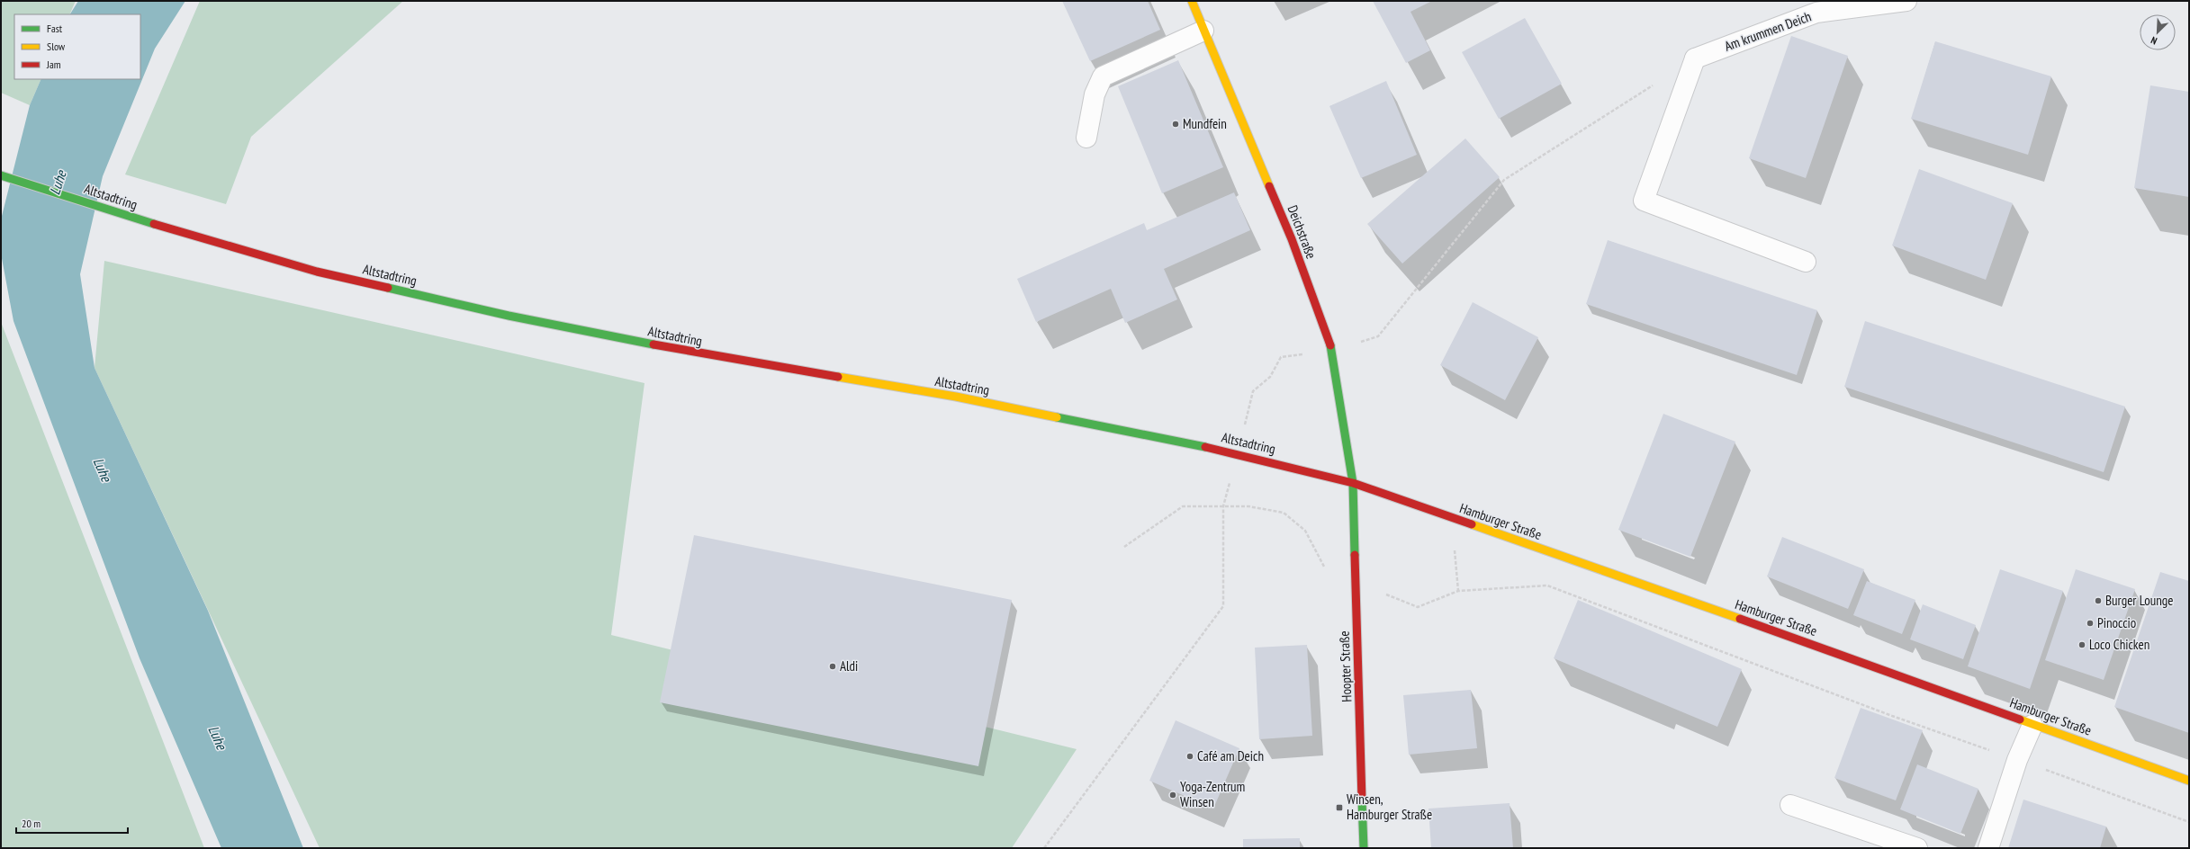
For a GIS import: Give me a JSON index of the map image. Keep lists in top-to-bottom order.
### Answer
{
  "streets": {
    "main road": [
      "Altstadtring",
      "Deichstraße",
      "Hamburger Straße",
      "Hoopter Straße"
    ],
    "street": ["Am krummen Deich"]
  },
  "crossings": [
    ["Altstadtring", "Deichstraße"],
    ["Altstadtring", "Hamburger Straße"],
    ["Altstadtring", "Hoopter Straße"],
    ["Deichstraße", "Hamburger Straße"],
    ["Deichstraße", "Hoopter Straße"],
    ["Hamburger Straße", "Hoopter Straße"]
  ],
  "water": ["Luhe"],
  "places": {
    "other": [
      "Mundfein",
      "Burger Lounge",
      "Pinoccio",
      "Loco Chicken",
      "Aldi",
      "Café am Deich",
      "Yoga-Zentrum Winsen"
    ],
    "transit": ["Winsen, Hamburger Straße"]
  },
  "legend": ["Fast", "Slow", "Jam"],
  "scale_bar": "20 m",
  "north": "bottom left"
}
